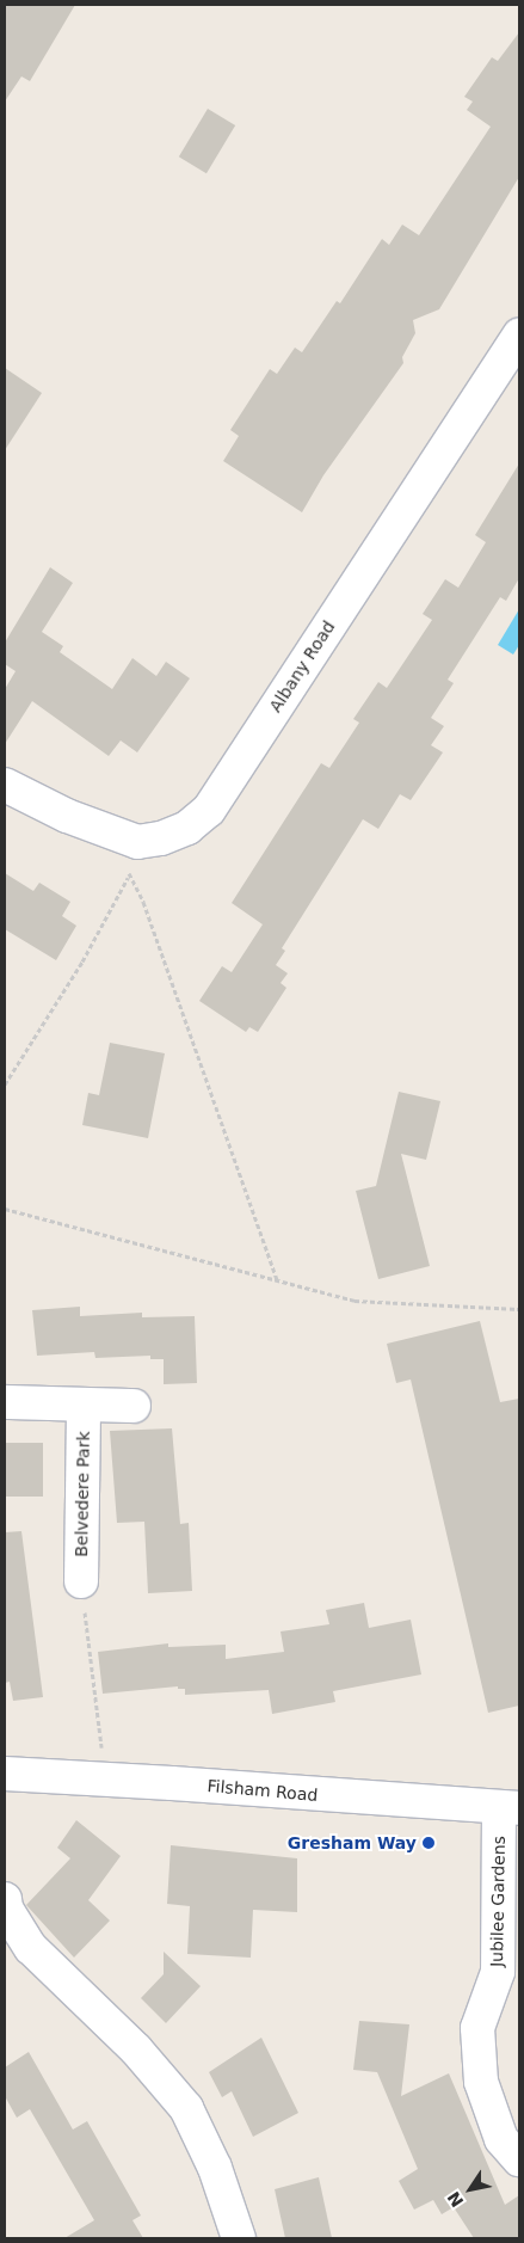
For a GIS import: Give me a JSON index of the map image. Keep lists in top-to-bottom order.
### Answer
{
  "streets": {
    "street": [
      "Albany Road",
      "Belvedere Park",
      "Filsham Road",
      "Jubilee Gardens"
    ]
  },
  "crossings": [
    ["Filsham Road", "Jubilee Gardens"]
  ],
  "places": ["Gresham Way"],
  "north": "bottom left"
}
